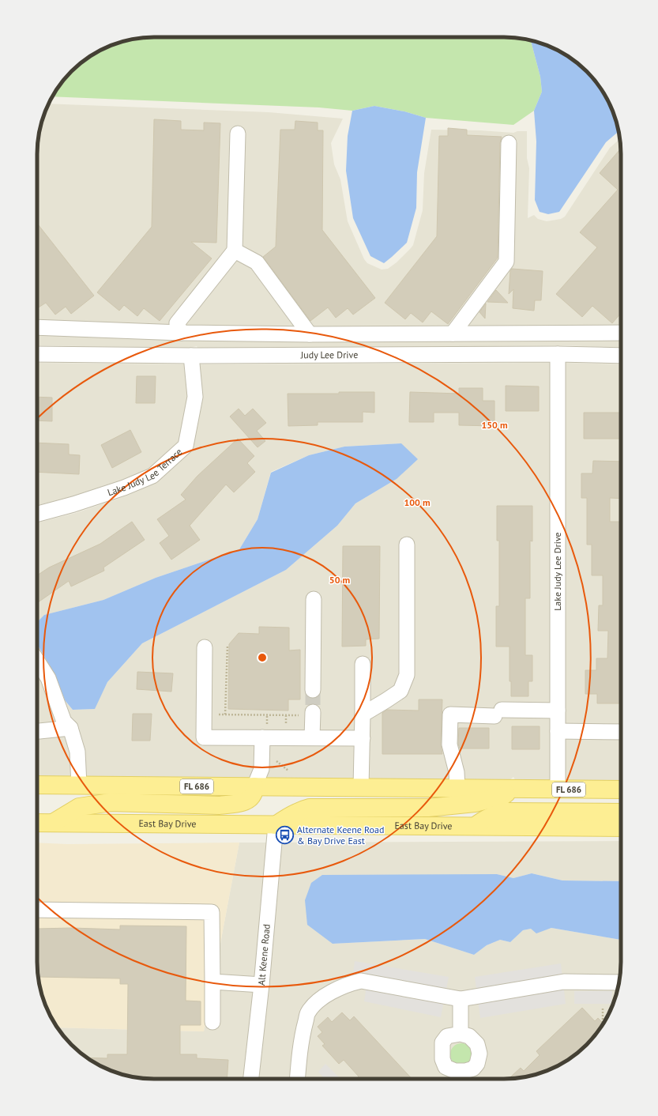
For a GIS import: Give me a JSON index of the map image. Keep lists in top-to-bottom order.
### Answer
{
  "streets": {
    "main road": ["FL 686", "East Bay Drive"],
    "street": [
      "Judy Lee Drive",
      "Lake Judy Lee Terrace",
      "Lake Judy Lee Drive",
      "Alt Keene Road"
    ]
  },
  "crossings": [
    ["Judy Lee Drive", "Lake Judy Lee Terrace"],
    ["Judy Lee Drive", "Lake Judy Lee Drive"],
    ["Lake Judy Lee Drive", "FL 686"],
    ["East Bay Drive", "Alt Keene Road"]
  ],
  "places": {
    "bus stop": ["Alternate Keene Road & Bay Drive East"]
  },
  "rings": ["150 m", "100 m", "50 m"]
}
